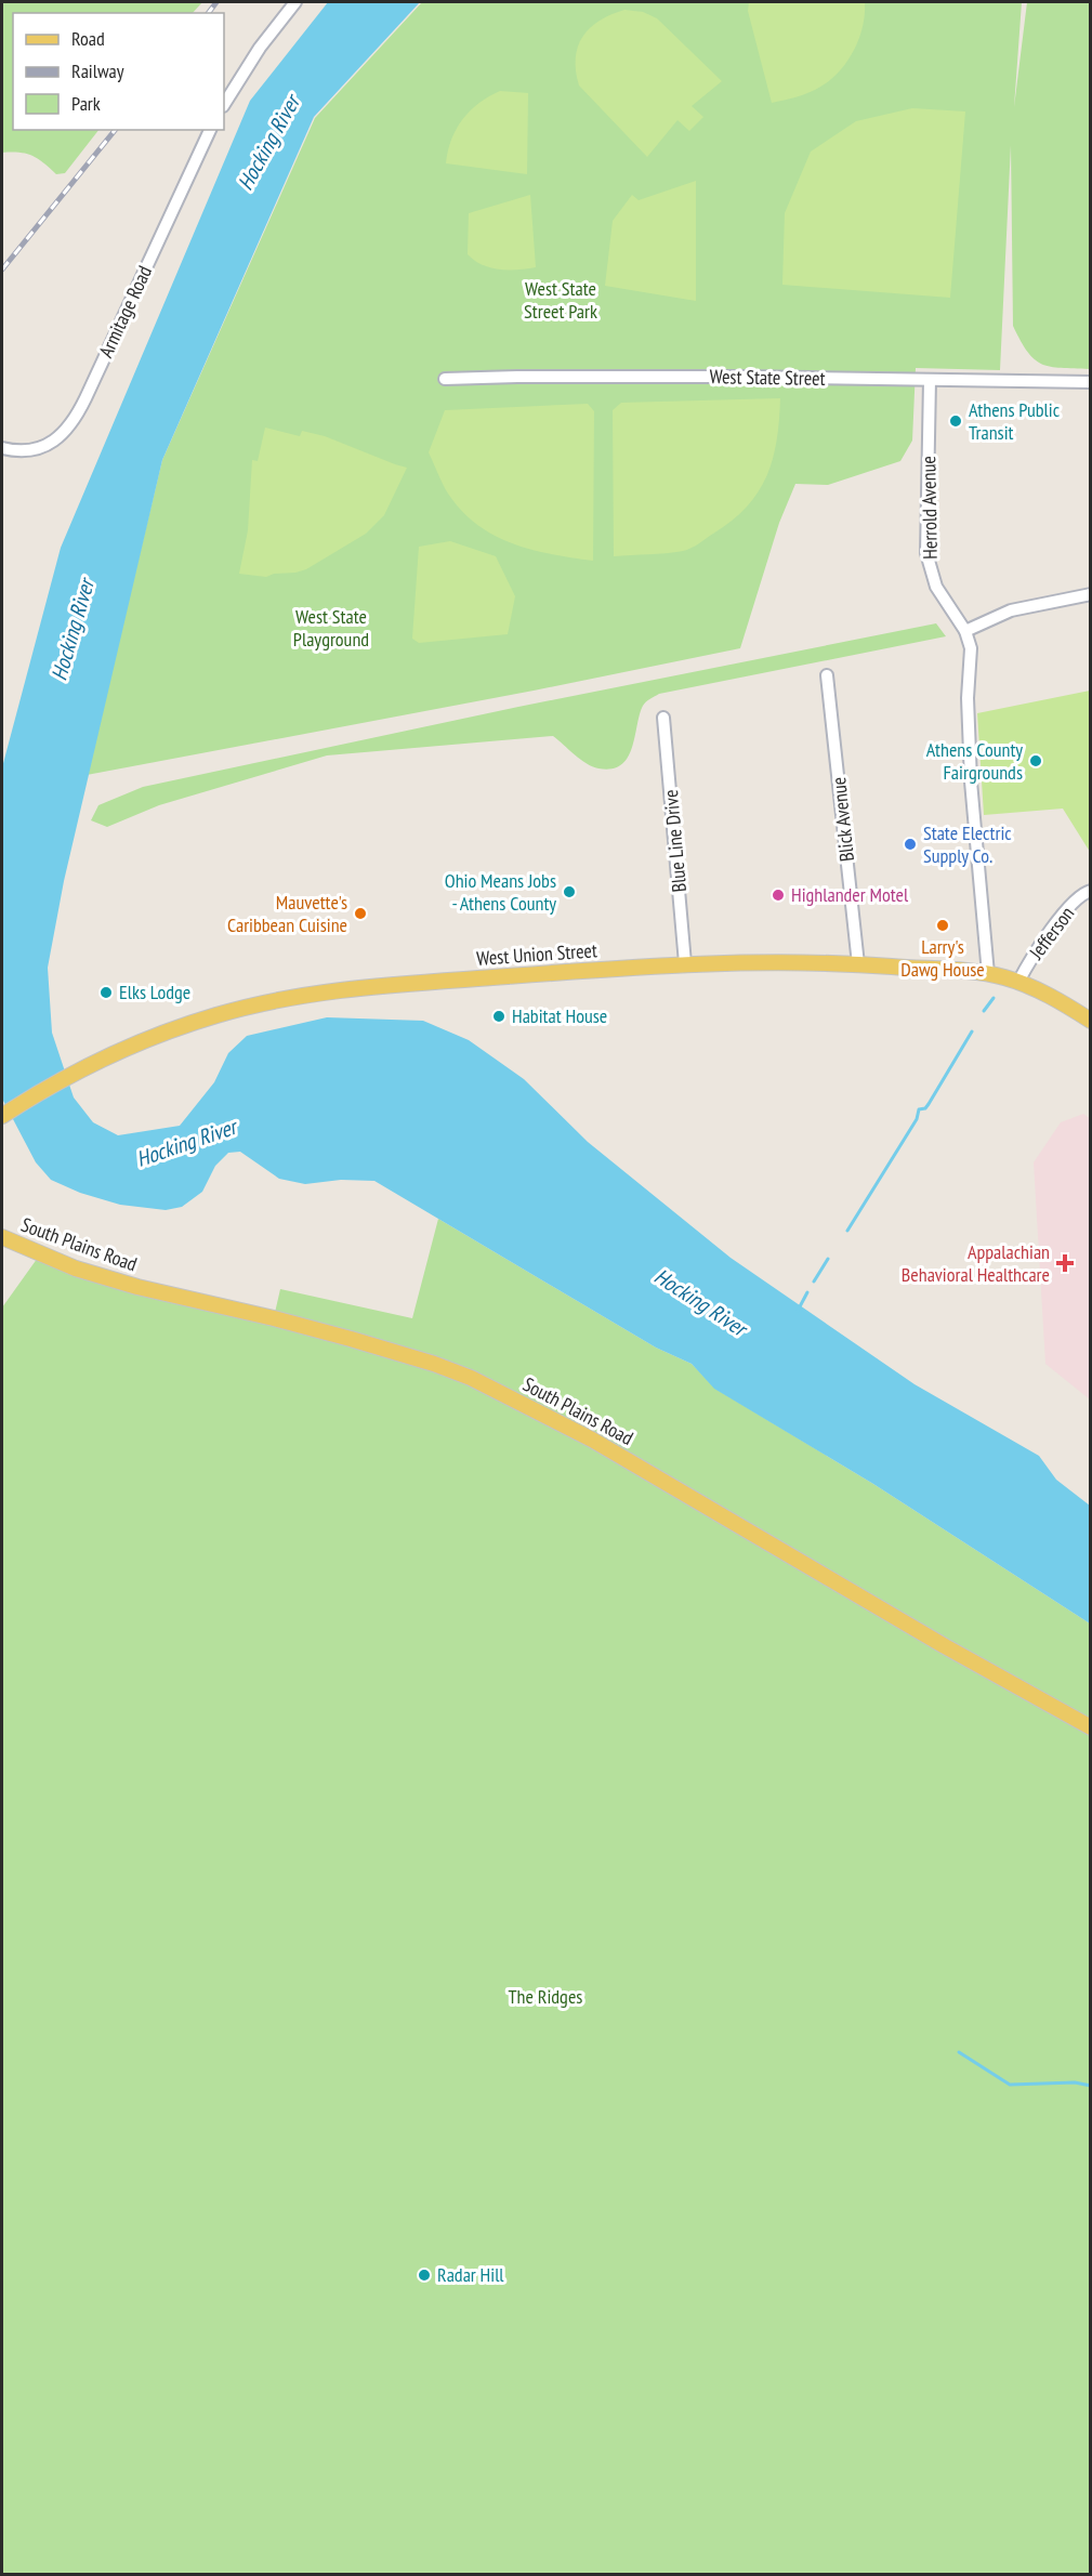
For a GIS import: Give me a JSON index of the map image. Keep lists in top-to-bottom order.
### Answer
{
  "streets": {
    "main road": ["West Union Street", "South Plains Road"],
    "street": [
      "Armitage Road",
      "West State Street",
      "Herrold Avenue",
      "Blick Avenue",
      "Blue Line Drive",
      "Jefferson"
    ]
  },
  "crossings": [
    ["West State Street", "Herrold Avenue"],
    ["Herrold Avenue", "West Union Street"],
    ["Blick Avenue", "West Union Street"],
    ["Blue Line Drive", "West Union Street"],
    ["Jefferson", "West Union Street"]
  ],
  "water": ["Hocking River"],
  "parks": ["West State Street Park", "West State Playground", "The Ridges"],
  "places": {
    "other": [
      "Athens Public Transit",
      "Athens County Fairgrounds",
      "State Electric Supply Co.",
      "Ohio Means Jobs - Athens County",
      "Highlander Motel",
      "Mauvette's Caribbean Cuisine",
      "Larry's Dawg House",
      "Elks Lodge",
      "Habitat House",
      "Radar Hill"
    ],
    "health": ["Appalachian Behavioral Healthcare"]
  },
  "legend": ["Road", "Railway", "Park"]
}
